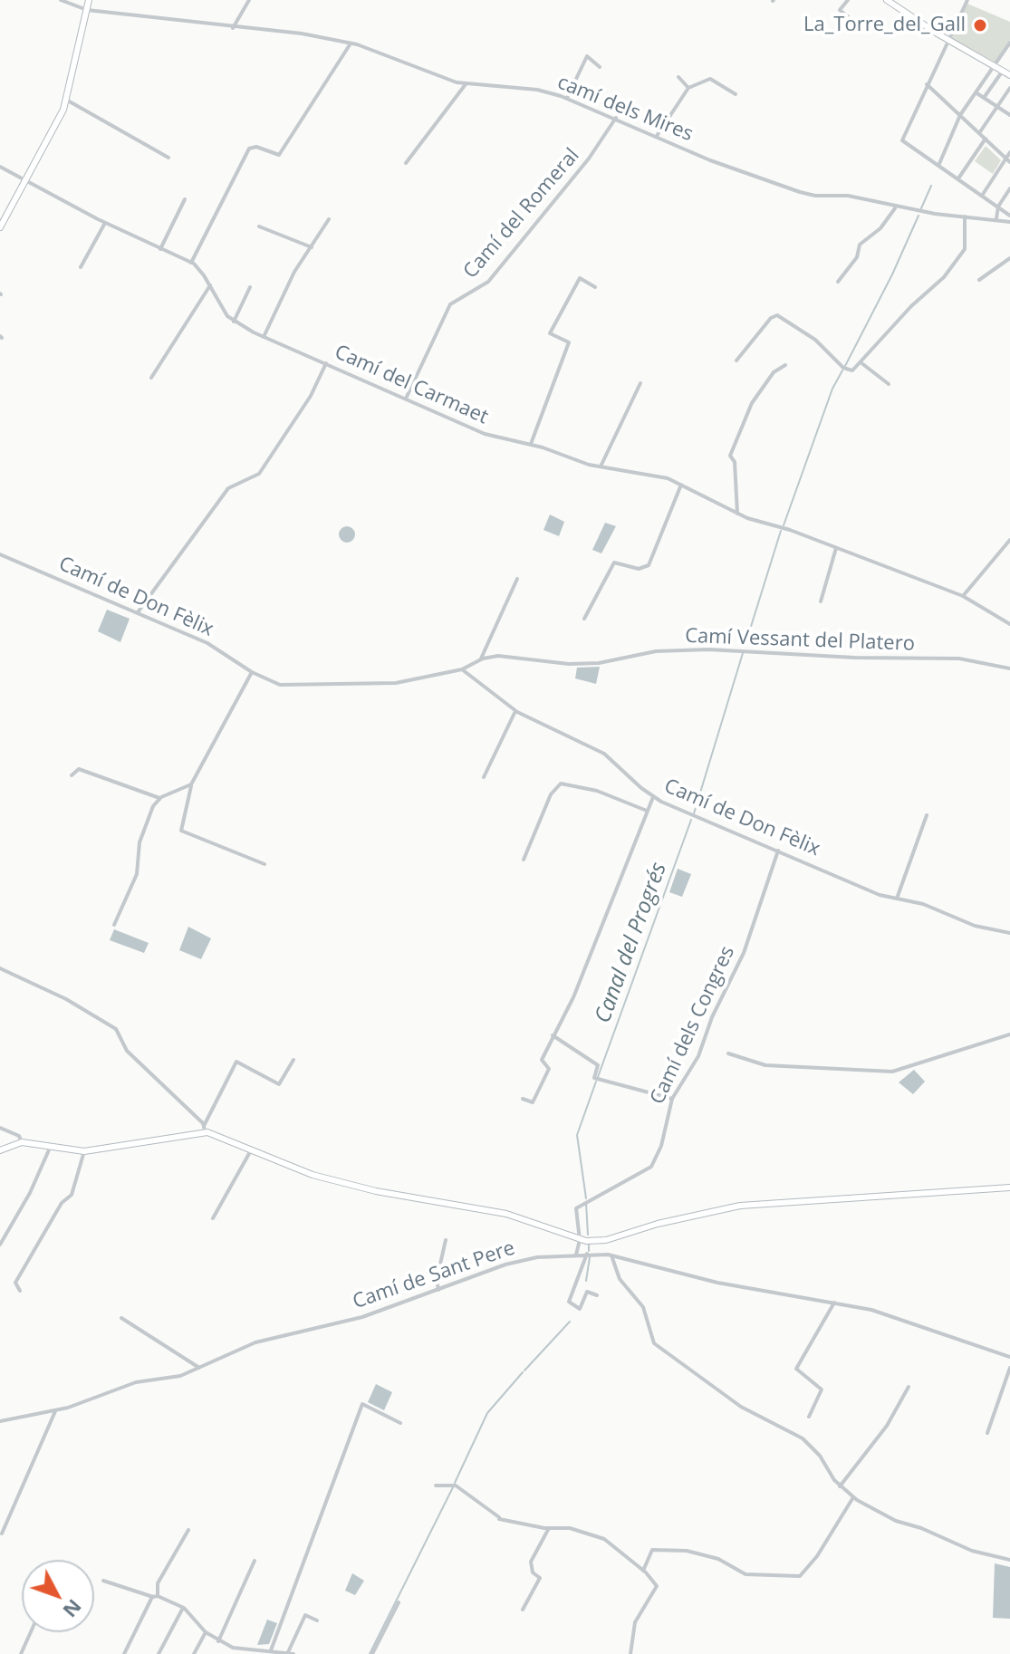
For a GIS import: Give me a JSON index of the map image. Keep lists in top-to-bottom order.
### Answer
{
  "streets": {
    "street": [
      "camí dels Mires",
      "Camí del Romeral",
      "Camí del Carmaet",
      "Camí de Don Fèlix",
      "Camí Vessant del Platero",
      "Camí dels Congres",
      "Camí de Sant Pere"
    ]
  },
  "crossings": [
    ["camí dels Mires", "Camí del Romeral"],
    ["Camí del Romeral", "Camí del Carmaet"],
    ["Camí de Don Fèlix", "Camí Vessant del Platero"],
    ["Camí de Don Fèlix", "Camí dels Congres"],
    ["Camí dels Congres", "Camí de Sant Pere"]
  ],
  "water": ["Canal del Progrés"],
  "places": ["La_Torre_del_Gall"],
  "north": "bottom right"
}
